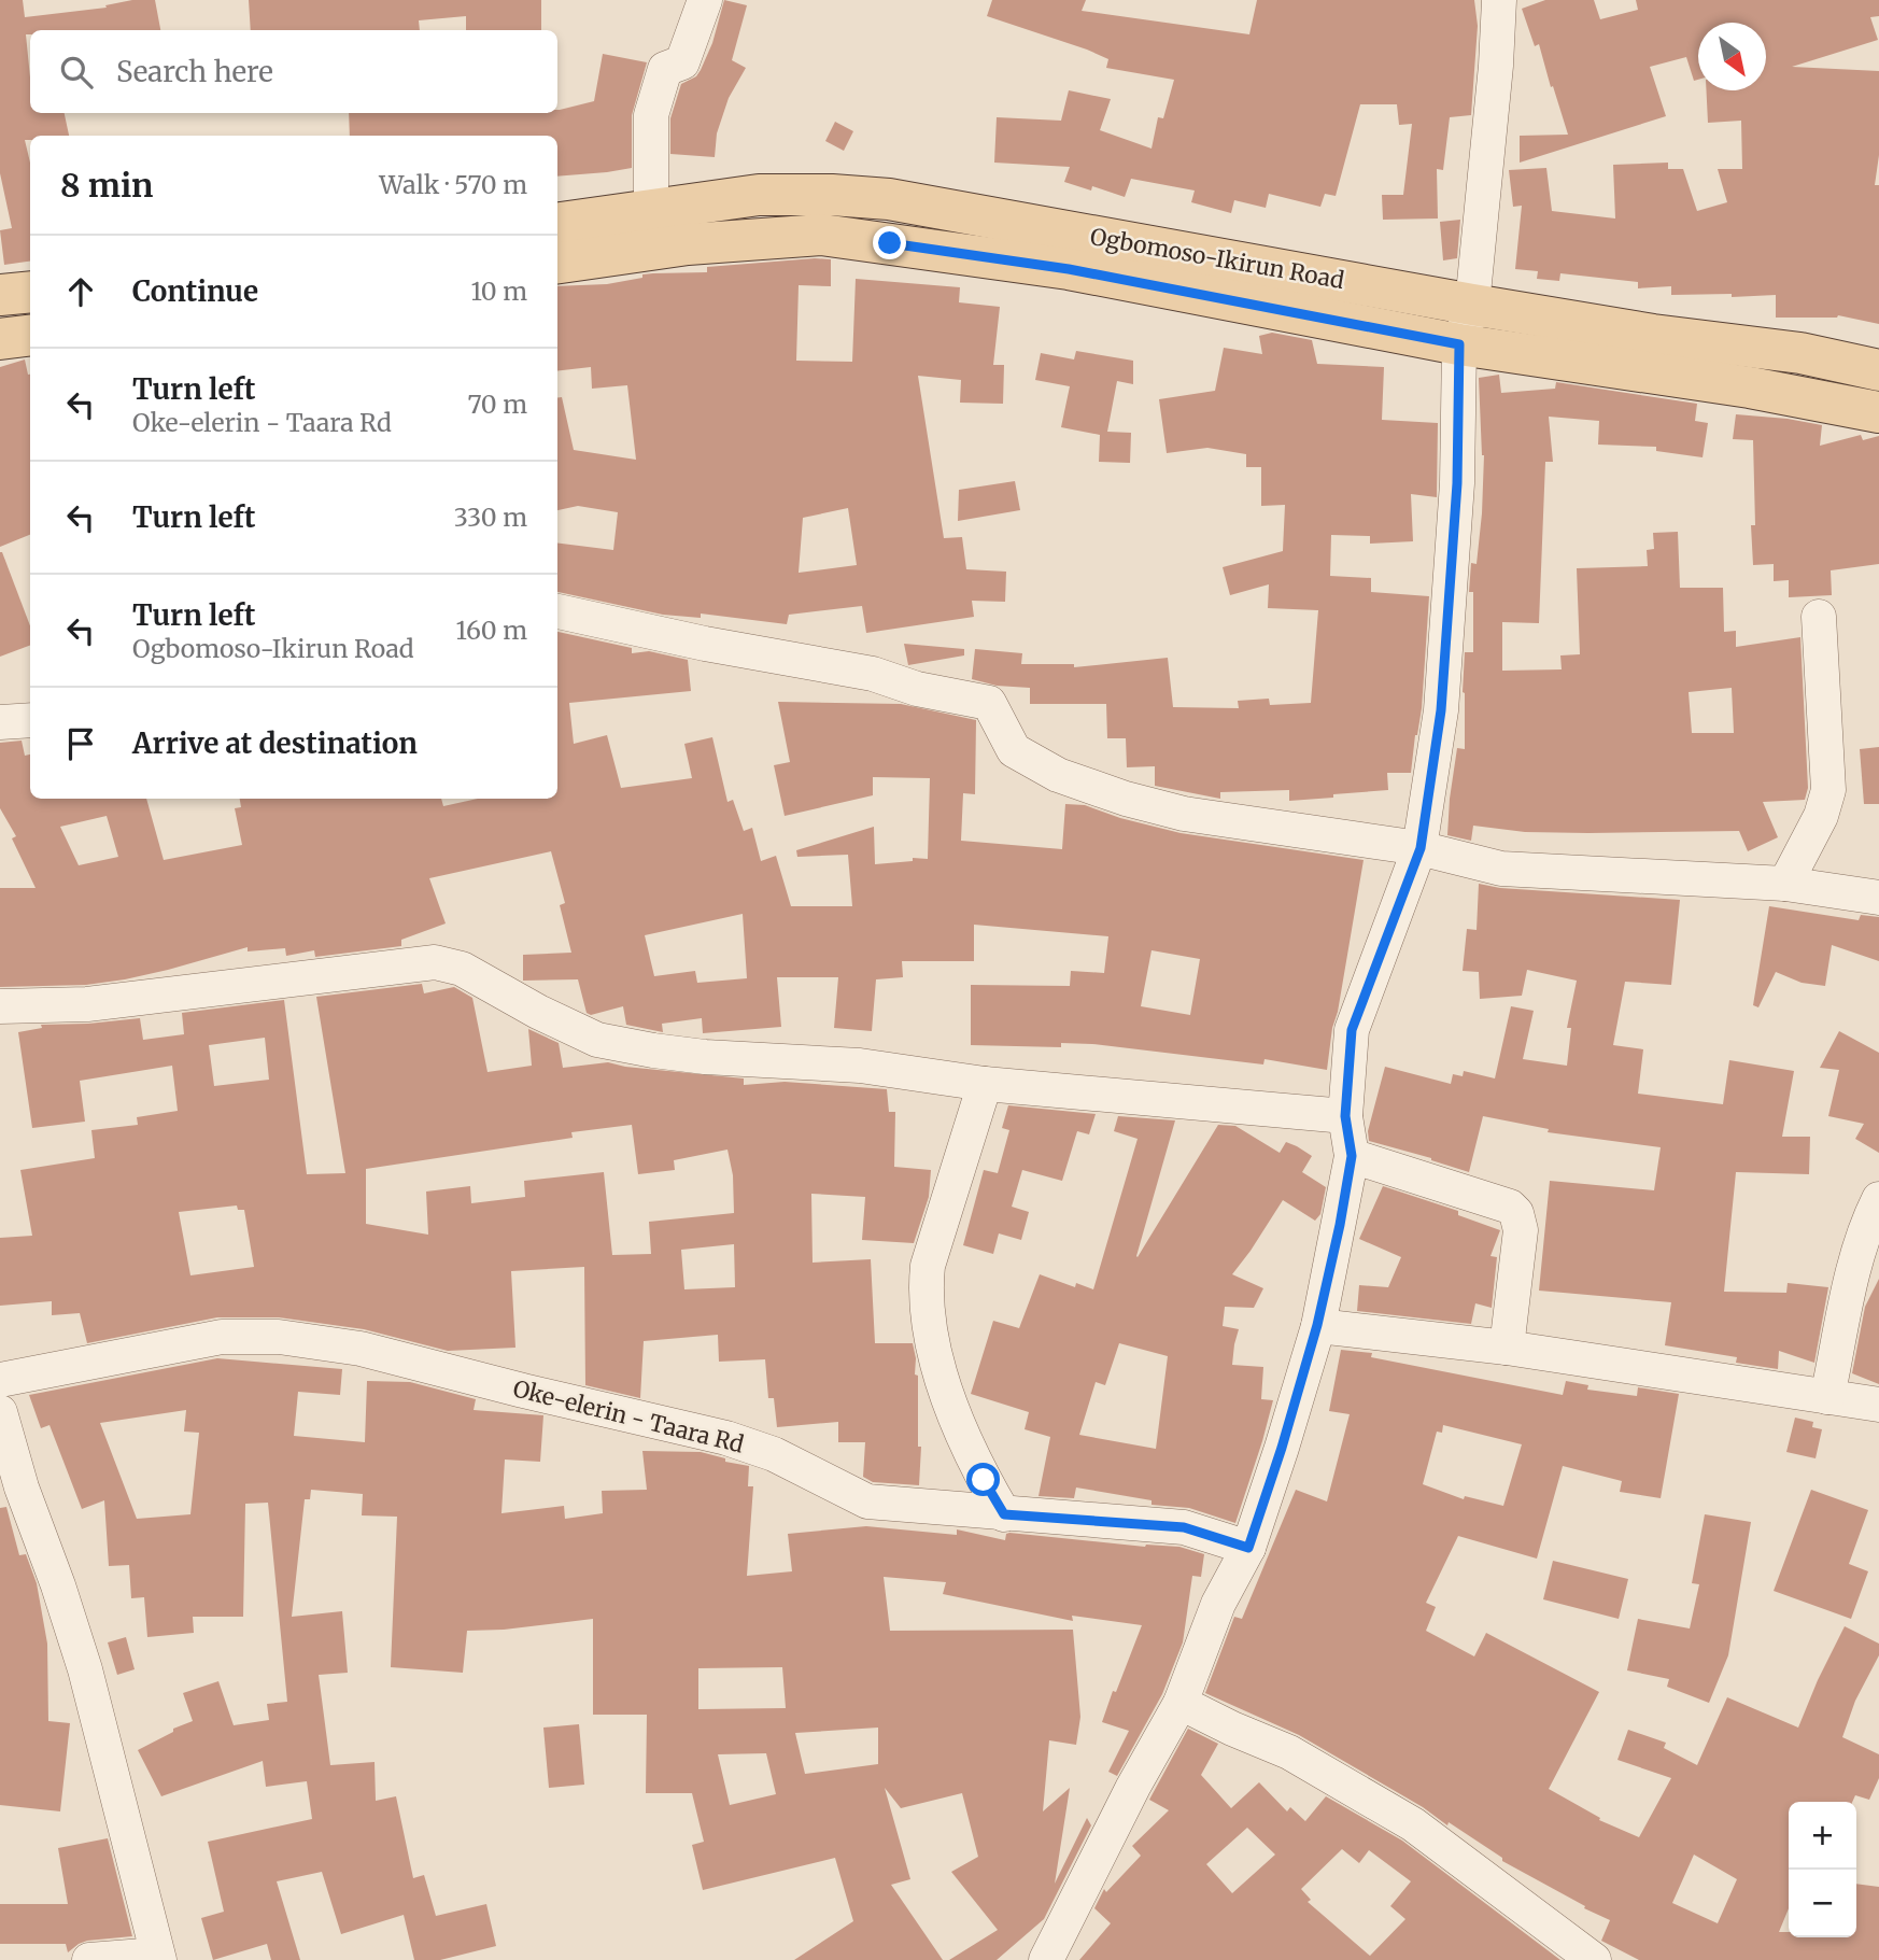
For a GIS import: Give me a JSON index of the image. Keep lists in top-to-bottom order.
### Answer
{
  "streets": {
    "main road": ["Ogbomoso-Ikirun Road"],
    "street": ["Oke-elerin - Taara Rd"]
  },
  "north": "bottom right",
  "page": {
    "search": "Search here",
    "heading": ["8 min", "Walk · 570 m"],
    "list": [
      ["Continue", "10 m"],
      ["Turn left", "Oke-elerin - Taara Rd", "70 m"],
      ["Turn left", "330 m"],
      ["Turn left", "Ogbomoso-Ikirun Road", "160 m"],
      "Arrive at destination"
    ],
    "map_buttons": ["+", "−"]
  }
}
